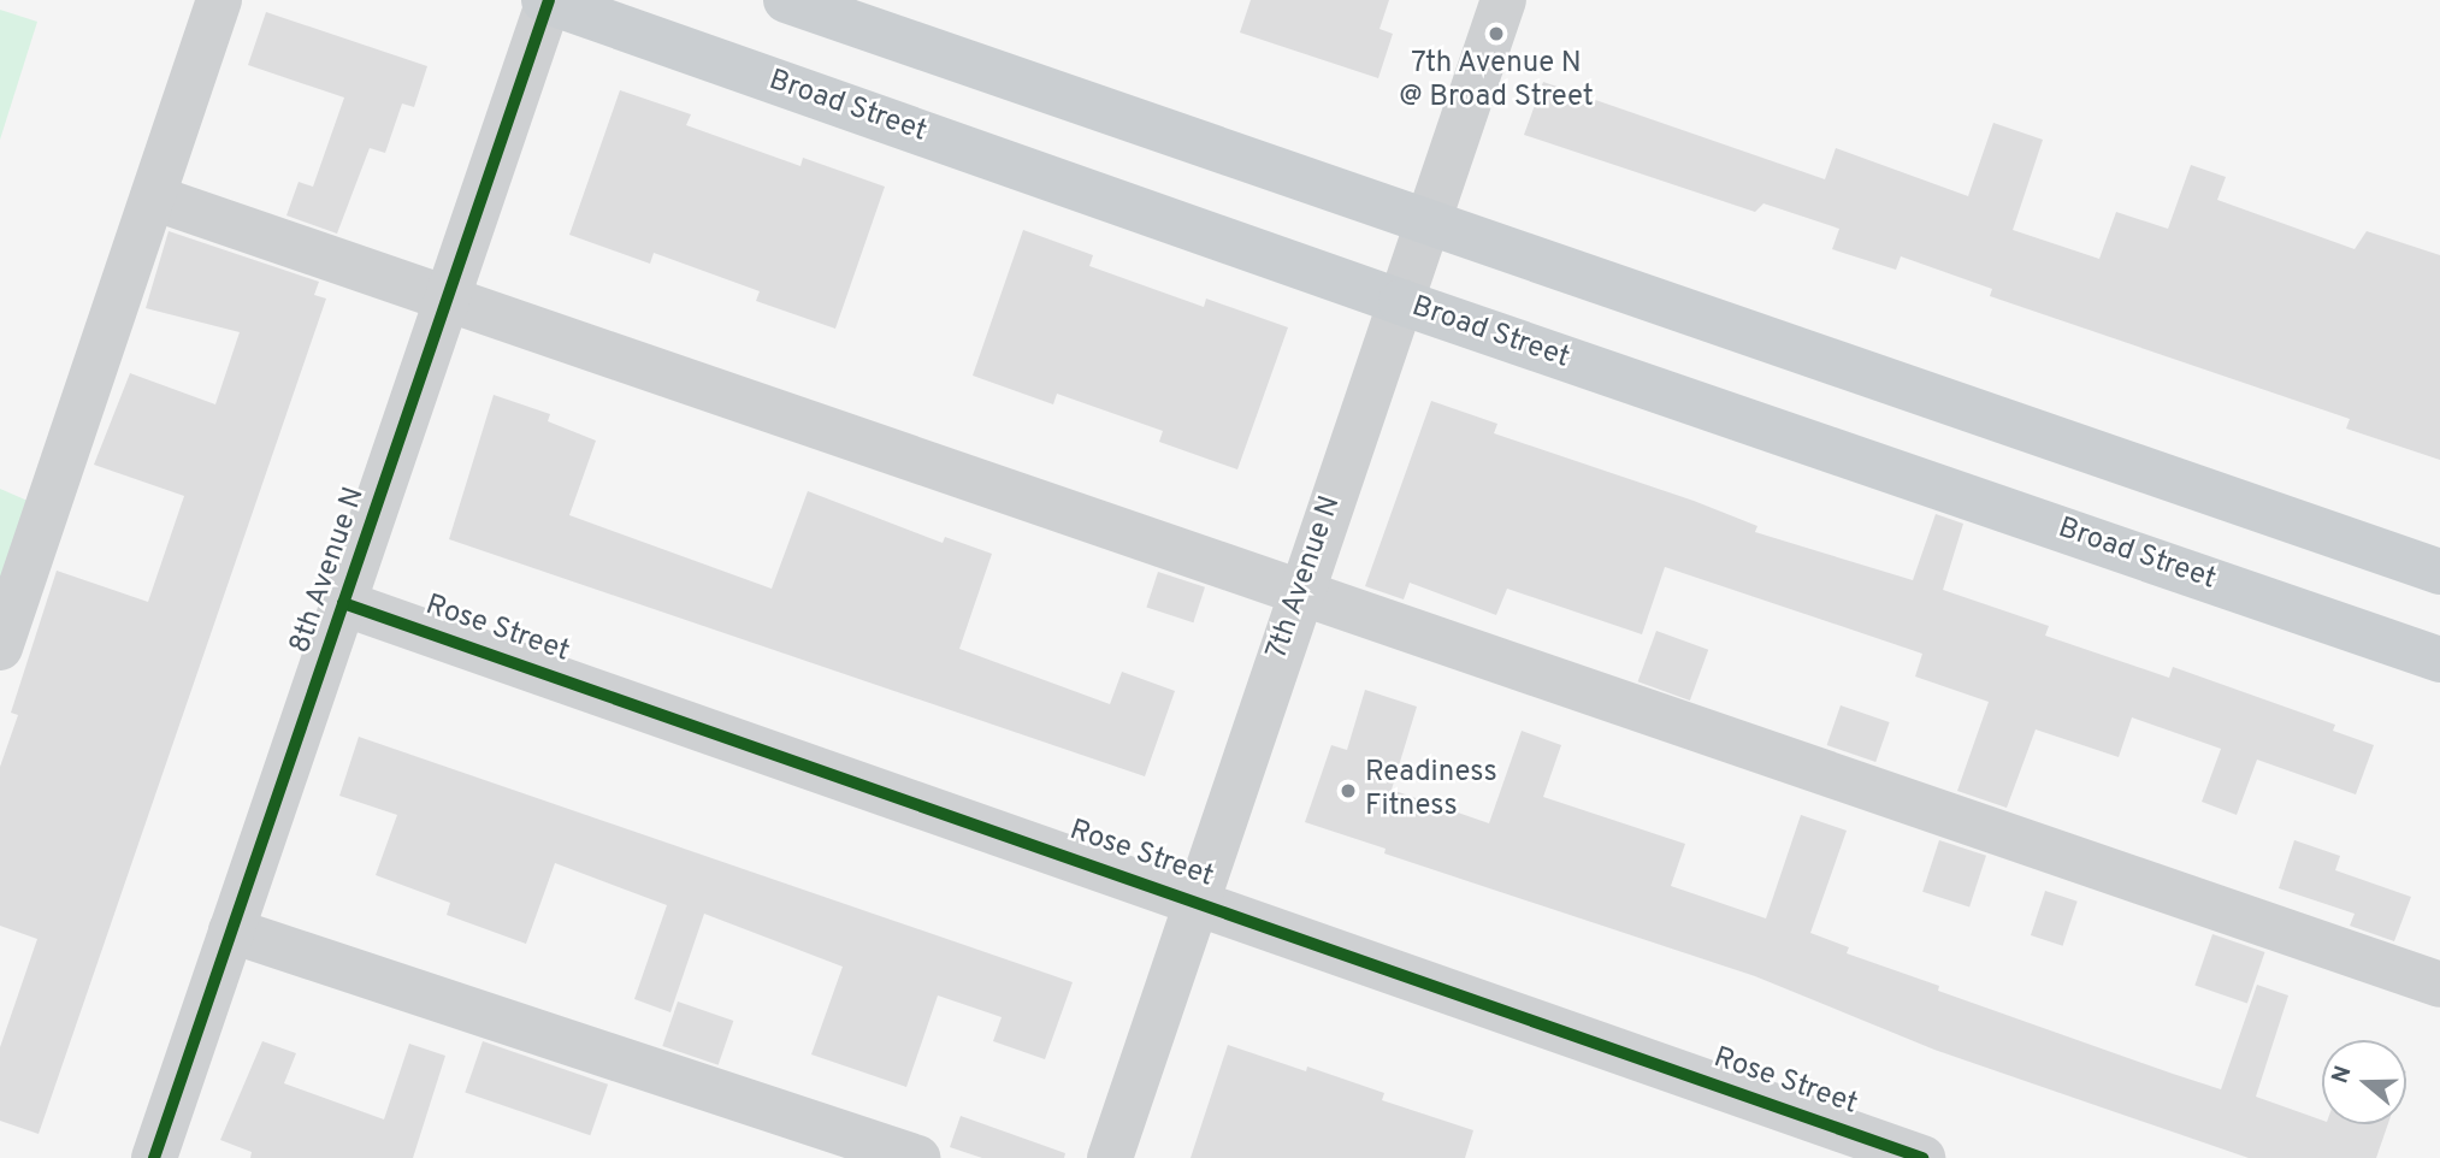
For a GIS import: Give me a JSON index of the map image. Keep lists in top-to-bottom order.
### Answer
{
  "streets": {
    "main road": ["Broad Street"],
    "street": ["8th Avenue N", "7th Avenue N", "Rose Street"]
  },
  "crossings": [
    ["Broad Street", "8th Avenue N"],
    ["Broad Street", "7th Avenue N"],
    ["8th Avenue N", "Rose Street"],
    ["7th Avenue N", "Rose Street"]
  ],
  "places": ["7th Avenue N @ Broad Street", "Readiness Fitness"],
  "north": "left"
}
